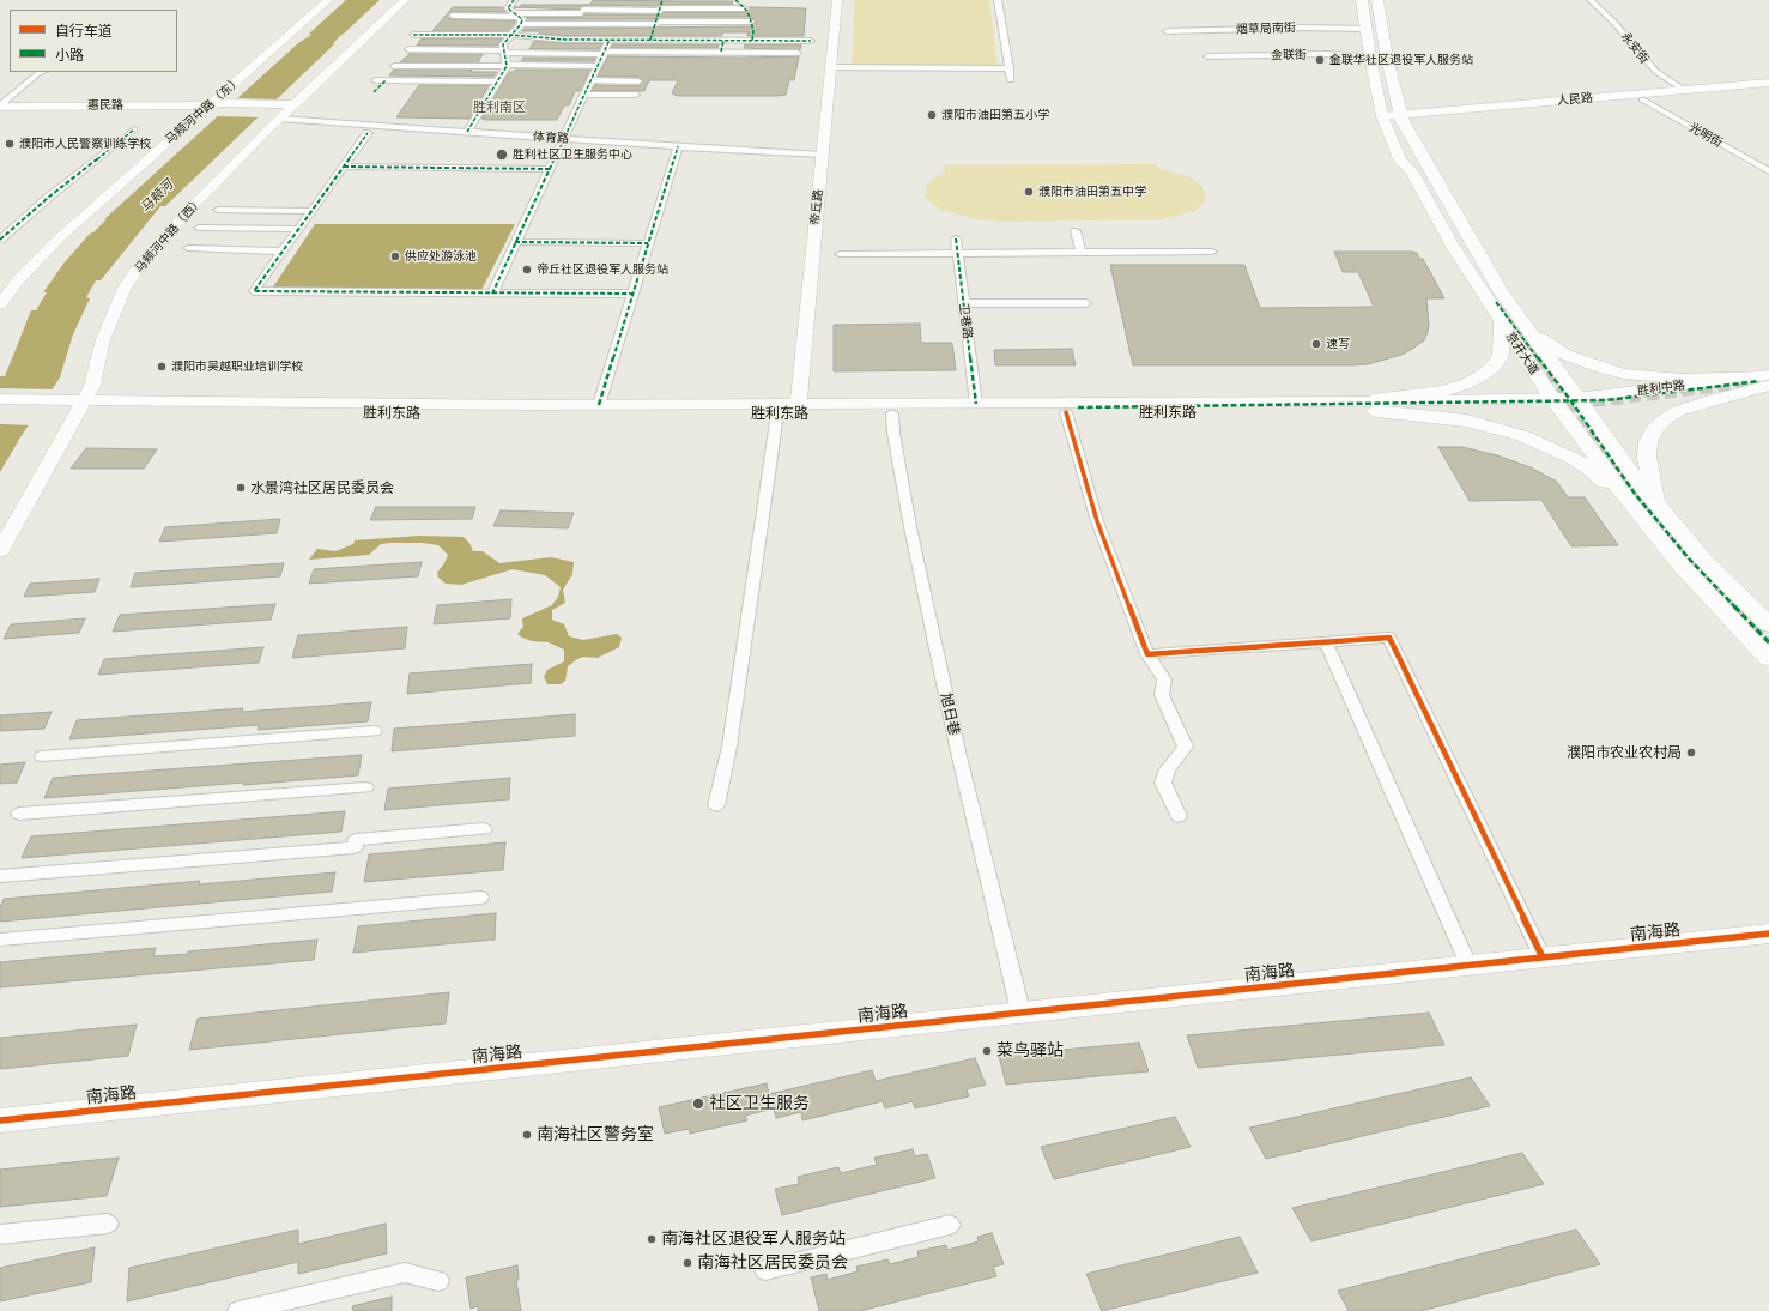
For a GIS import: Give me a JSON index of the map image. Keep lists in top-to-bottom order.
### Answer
{
  "streets": {
    "main road": ["京开大道"],
    "street": [
      "烟草局南街",
      "永安街",
      "金联街",
      "人民路",
      "惠民路",
      "马颊河中路（东）",
      "光明街",
      "体育路",
      "帝丘路",
      "马颊河中路（西）",
      "卫巷路",
      "胜利中路",
      "胜利东路",
      "旭日巷",
      "南海路"
    ]
  },
  "crossings": [
    ["烟草局南街", "京开大道"],
    ["永安街", "人民路"],
    ["金联街", "京开大道"],
    ["人民路", "光明街"],
    ["人民路", "京开大道"],
    ["惠民路", "马颊河中路（东）"],
    ["惠民路", "体育路"],
    ["惠民路", "马颊河中路（西）"],
    ["体育路", "帝丘路"],
    ["体育路", "马颊河中路（西）"],
    ["帝丘路", "胜利东路"],
    ["马颊河中路（西）", "胜利东路"],
    ["卫巷路", "胜利东路"],
    ["京开大道", "胜利中路"],
    ["京开大道", "胜利东路"],
    ["胜利中路", "胜利东路"],
    ["胜利东路", "旭日巷"],
    ["旭日巷", "南海路"]
  ],
  "districts": ["胜利南区"],
  "water": ["马颊河"],
  "places": [
    "金联华社区退役军人服务站",
    "濮阳市油田第五小学",
    "濮阳市人民警察训练学校",
    "胜利社区卫生服务中心",
    "濮阳市油田第五中学",
    "供应处游泳池",
    "帝丘社区退役军人服务站",
    "速写",
    "濮阳市吴越职业培训学校",
    "水景湾社区居民委员会",
    "濮阳市农业农村局",
    "菜鸟驿站",
    "社区卫生服务",
    "南海社区警务室",
    "南海社区退役军人服务站",
    "南海社区居民委员会"
  ],
  "legend": ["自行车道", "小路"]
}
